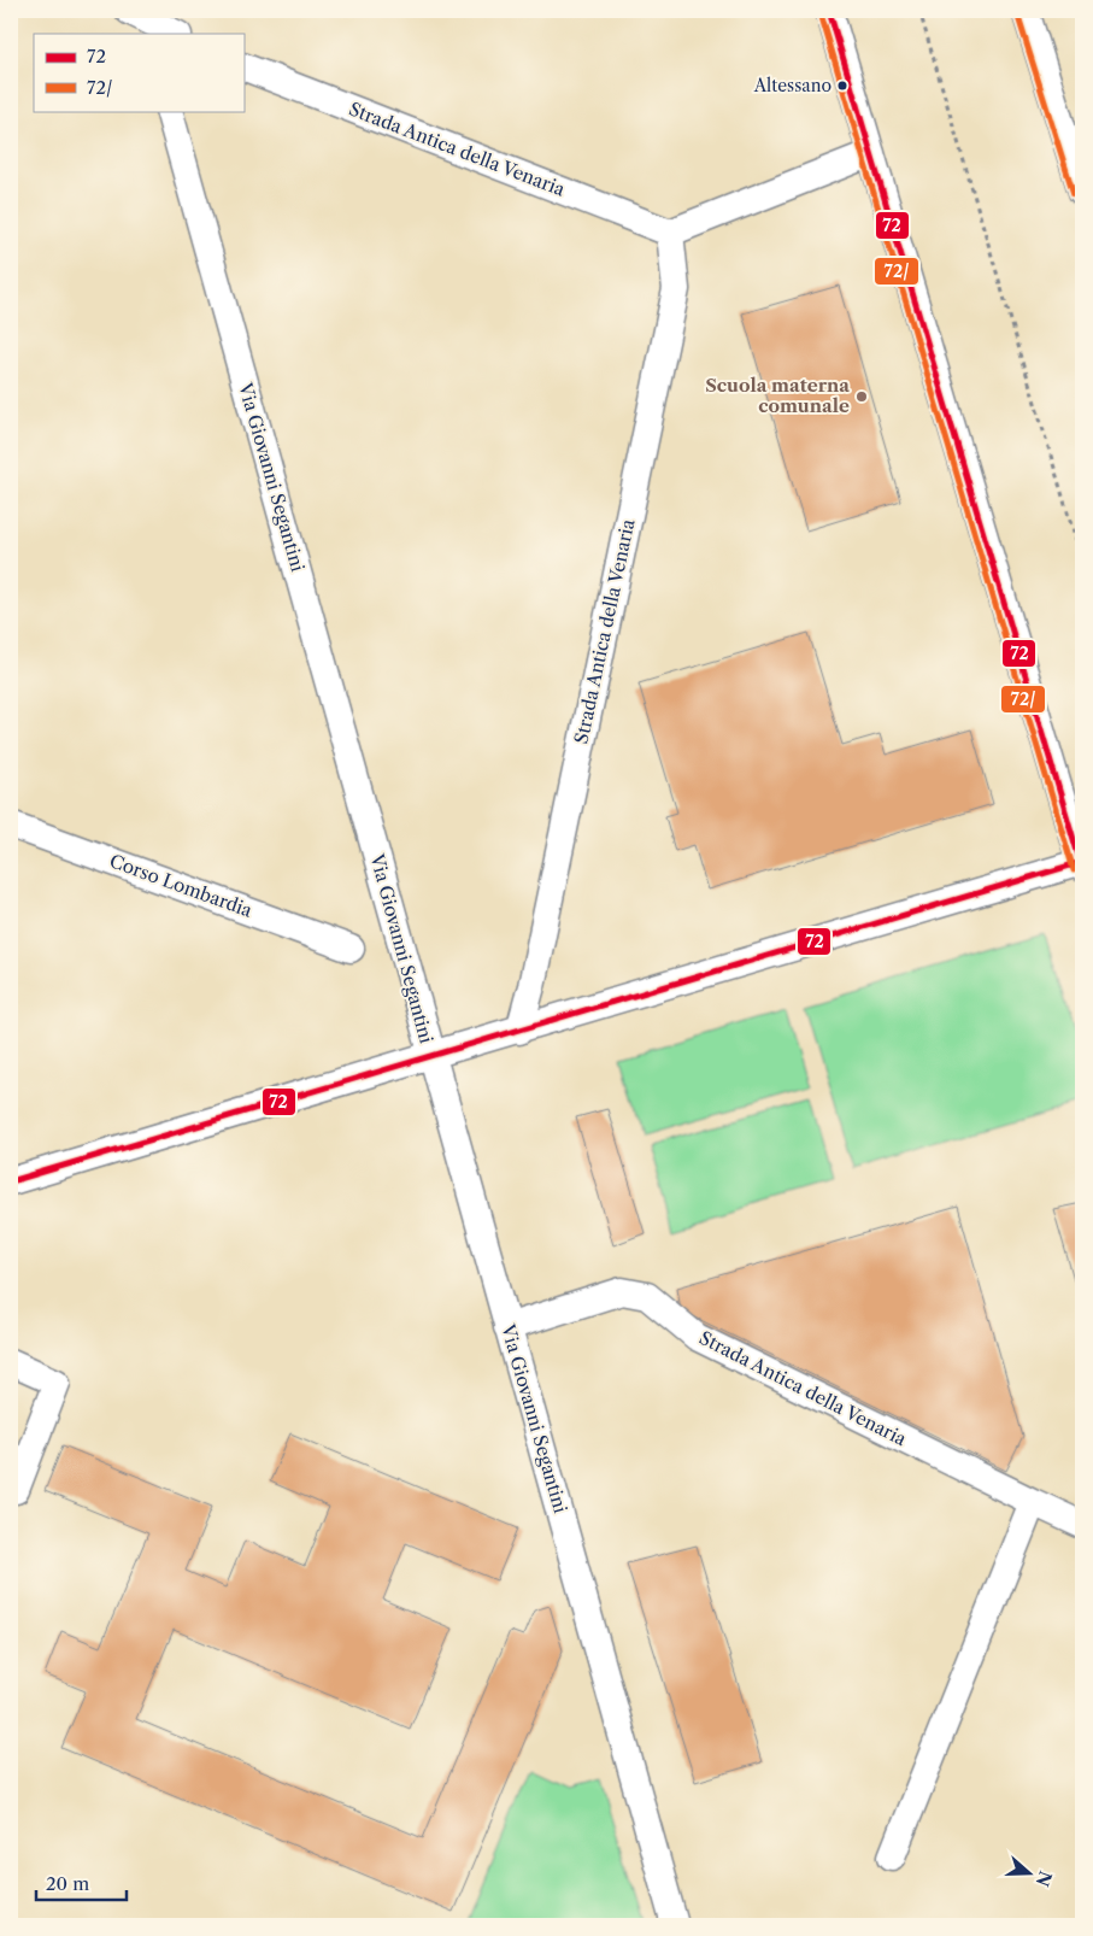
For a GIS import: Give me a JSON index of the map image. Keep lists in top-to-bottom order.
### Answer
{
  "streets": {
    "street": ["Strada Antica della Venaria", "Via Giovanni Segantini", "Corso Lombardia"]
  },
  "crossings": [
    ["Strada Antica della Venaria", "Via Giovanni Segantini"]
  ],
  "places": ["Altessano", "Scuola materna comunale"],
  "lines": ["transit line 72", "transit line 72/"],
  "legend": ["72", "72/"],
  "scale_bar": "20 m",
  "north": "right"
}
